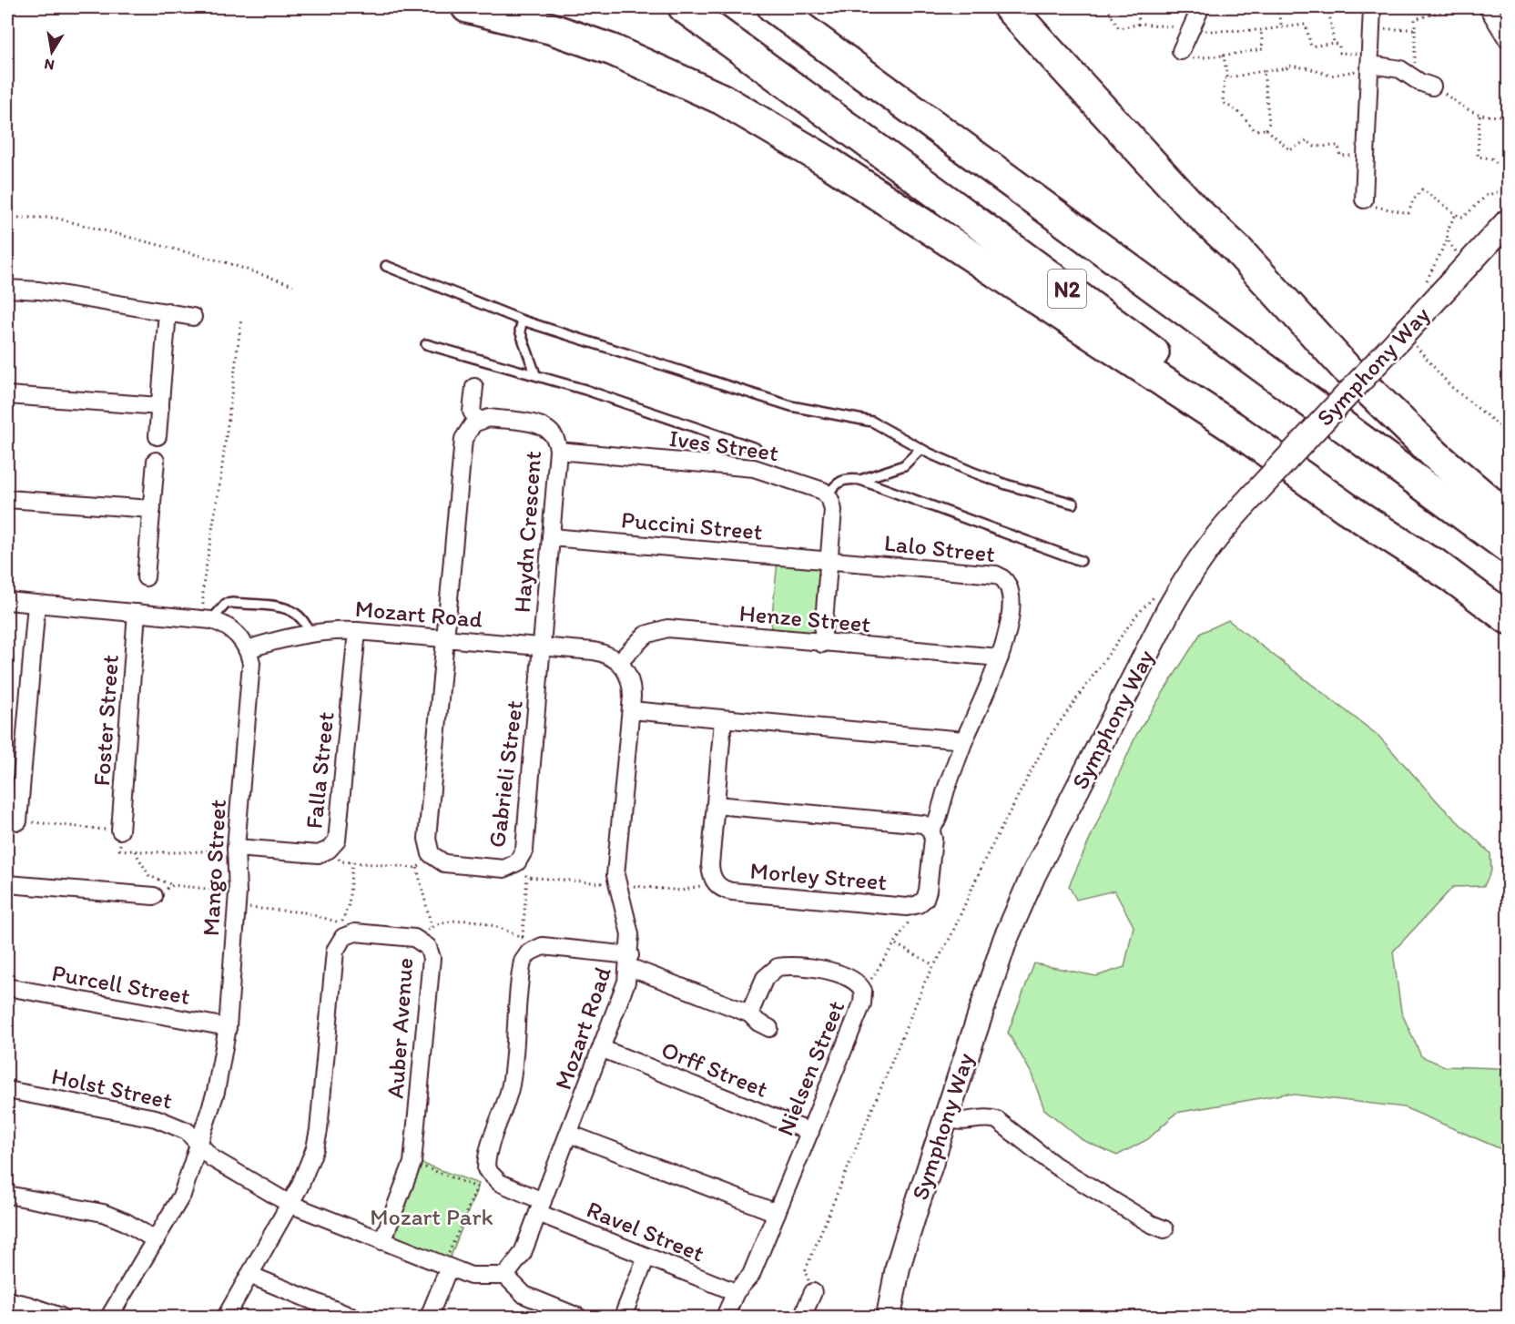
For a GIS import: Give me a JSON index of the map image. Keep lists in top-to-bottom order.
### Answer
{
  "streets": {
    "highway": ["N2"],
    "main road": ["Symphony Way"],
    "street": [
      "Ives Street",
      "Puccini Street",
      "Haydn Crescent",
      "Lalo Street",
      "Mozart Road",
      "Henze Street",
      "Foster Street",
      "Falla Street",
      "Gabrieli Street",
      "Mango Street",
      "Morley Street",
      "Purcell Street",
      "Auber Avenue",
      "Nielsen Street",
      "Orff Street",
      "Holst Street",
      "Ravel Street"
    ]
  },
  "crossings": [
    ["Ives Street", "Haydn Crescent"],
    ["Puccini Street", "Haydn Crescent"],
    ["Puccini Street", "Lalo Street"],
    ["Haydn Crescent", "Mozart Road"],
    ["Haydn Crescent", "Gabrieli Street"],
    ["Lalo Street", "Henze Street"],
    ["Lalo Street", "Morley Street"],
    ["Mozart Road", "Henze Street"],
    ["Mozart Road", "Falla Street"],
    ["Mozart Road", "Gabrieli Street"],
    ["Mozart Road", "Mango Street"],
    ["Mozart Road", "Orff Street"],
    ["Mozart Road", "Ravel Street"],
    ["Falla Street", "Mango Street"],
    ["Mango Street", "Purcell Street"],
    ["Mango Street", "Holst Street"],
    ["Nielsen Street", "Orff Street"]
  ],
  "parks": ["Mozart Park"],
  "north": "bottom"
}
